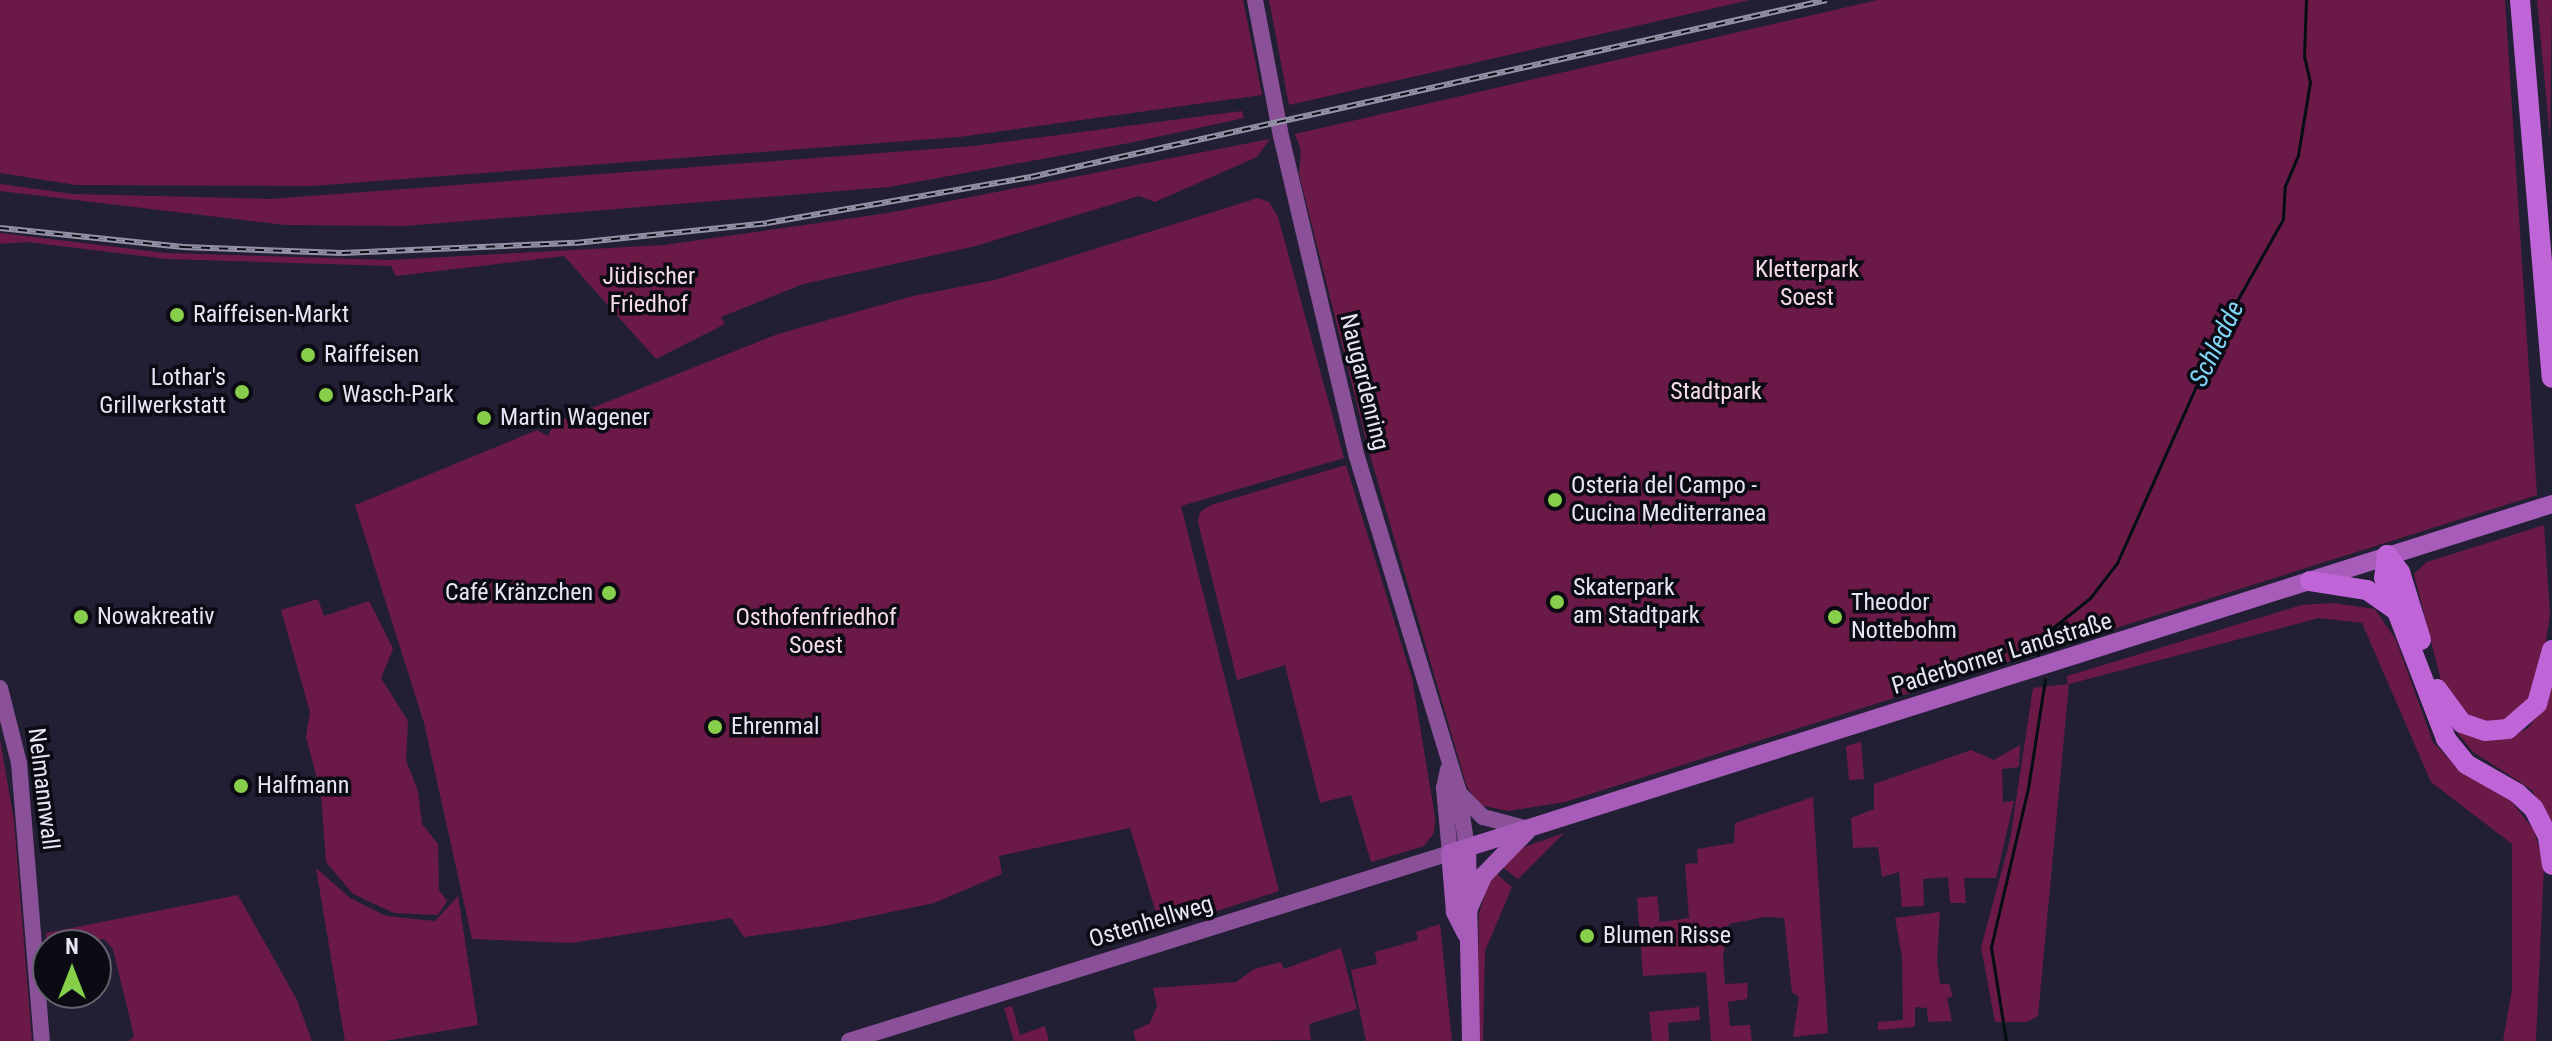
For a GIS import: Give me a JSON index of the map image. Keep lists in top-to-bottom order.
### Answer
{
  "streets": {
    "main road": [
      "Naugardenring",
      "Paderborner Landstraße",
      "Nelmannwall",
      "Ostenhellweg"
    ]
  },
  "crossings": [
    ["Naugardenring", "Paderborner Landstraße"],
    ["Naugardenring", "Ostenhellweg"],
    ["Paderborner Landstraße", "Ostenhellweg"]
  ],
  "water": ["Schledde"],
  "parks": [
    "Kletterpark Soest",
    "Jüdischer Friedhof",
    "Stadtpark",
    "Osthofenfriedhof Soest"
  ],
  "places": [
    "Raiffeisen-Markt",
    "Raiffeisen",
    "Lothar's Grillwerkstatt",
    "Wasch-Park",
    "Martin Wagener",
    "Osteria del Campo - Cucina Mediterranea",
    "Café Kränzchen",
    "Skaterpark am Stadtpark",
    "Nowakreativ",
    "Theodor Nottebohm",
    "Ehrenmal",
    "Halfmann",
    "Blumen Risse"
  ],
  "north": "top"
}
